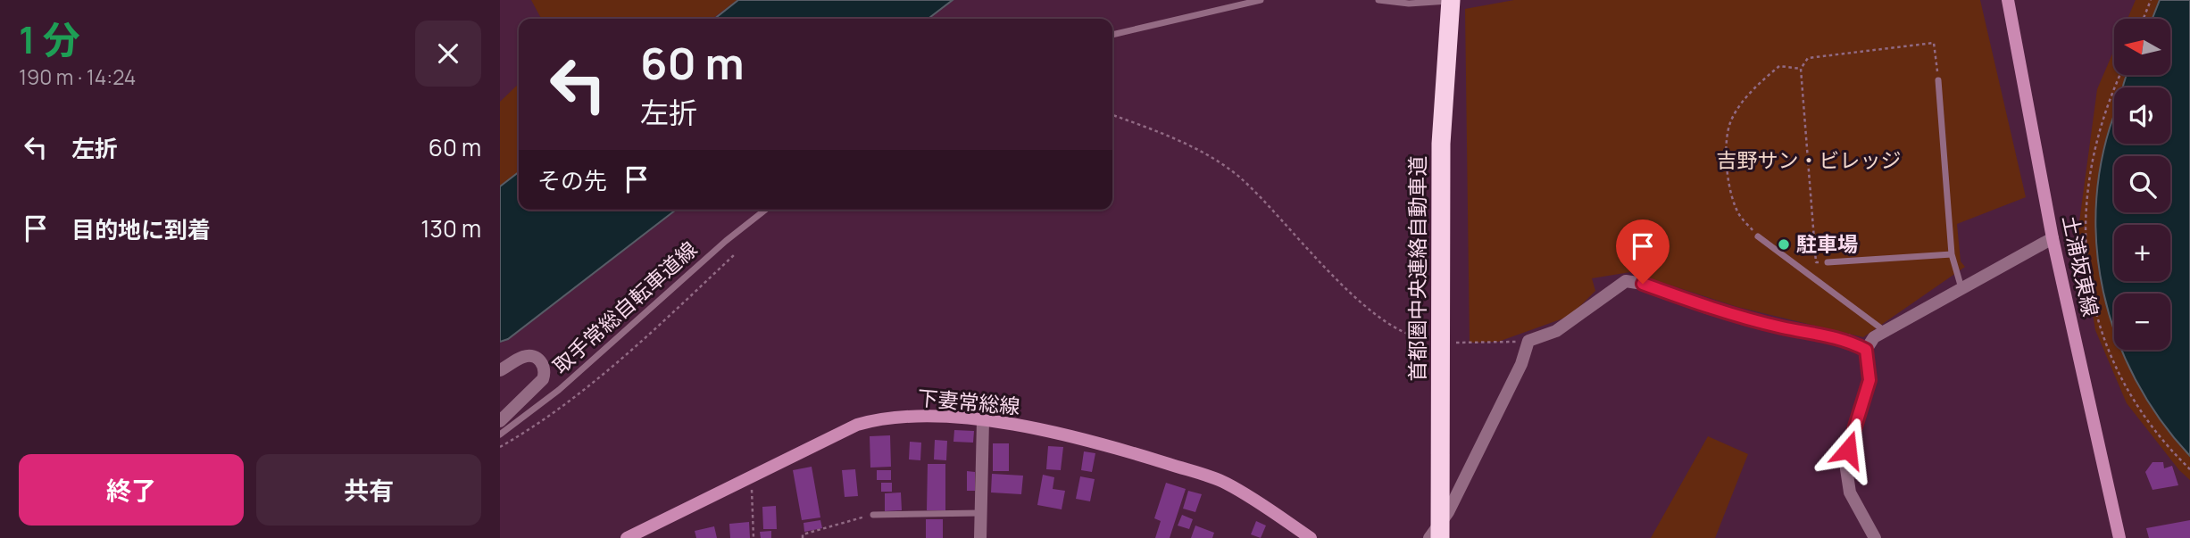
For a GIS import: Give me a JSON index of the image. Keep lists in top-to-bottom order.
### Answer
{
  "streets": {
    "highway": ["首都圏中央連絡自動車道"],
    "main road": ["土浦坂東線", "下妻常総線"],
    "lane": ["取手常総自転車道線"]
  },
  "parks": ["吉野サン・ビレッジ"],
  "places": ["駐車場"],
  "north": "left",
  "page": {
    "heading": ["1 分", "190 m · 14:24"],
    "map_buttons": ["+", "−"],
    "turn": ["60 m", "左折"],
    "list": [
      {
        "name": "左折",
        "value": "60 m"
      },
      {
        "name": "目的地に到着",
        "value": "130 m"
      }
    ],
    "then": "その先",
    "buttons": ["終了", "共有"]
  }
}
